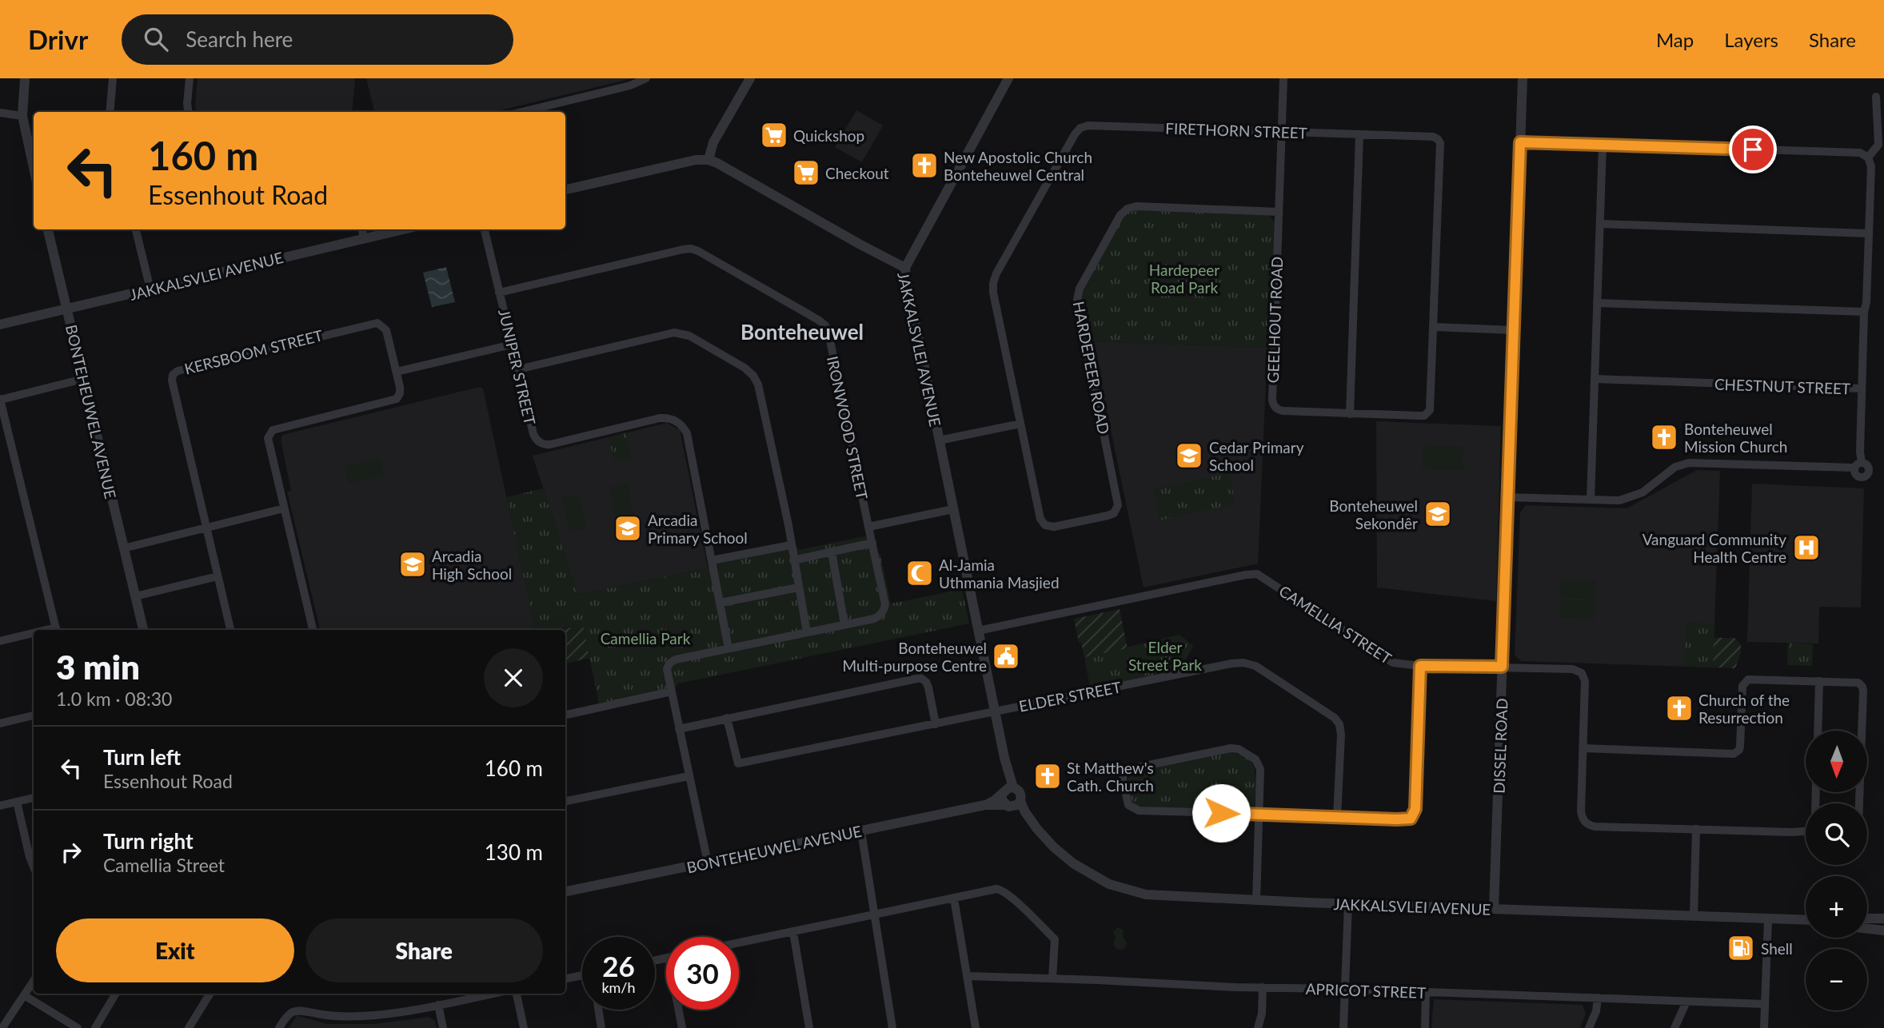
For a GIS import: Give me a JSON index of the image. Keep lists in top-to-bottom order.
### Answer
{
  "streets": {
    "street": [
      "FIRETHORN STREET",
      "JAKKALSVLEI AVENUE",
      "GEELHOUT ROAD",
      "KERSBOOM STREET",
      "JUNIPER STREET",
      "HARDEPEER ROAD",
      "CHESTNUT STREET",
      "BONTEHEUWEL AVENUE",
      "IRONWOOD STREET",
      "CAMELLIA STREET",
      "ELDER STREET",
      "DISSEL ROAD",
      "APRICOT STREET"
    ]
  },
  "crossings": [
    ["FIRETHORN STREET", "GEELHOUT ROAD"],
    ["FIRETHORN STREET", "HARDEPEER ROAD"],
    ["JAKKALSVLEI AVENUE", "BONTEHEUWEL AVENUE"],
    ["JAKKALSVLEI AVENUE", "CAMELLIA STREET"],
    ["JAKKALSVLEI AVENUE", "ELDER STREET"],
    ["JAKKALSVLEI AVENUE", "DISSEL ROAD"],
    ["GEELHOUT ROAD", "HARDEPEER ROAD"],
    ["JUNIPER STREET", "IRONWOOD STREET"],
    ["CAMELLIA STREET", "DISSEL ROAD"]
  ],
  "districts": ["Bonteheuwel"],
  "parks": ["Hardepeer Road Park", "Camellia Park", "Elder Street Park"],
  "places": {
    "supermarket": ["Quickshop", "Checkout"],
    "church": [
      "New Apostolic Church Bonteheuwel Central",
      "Bonteheuwel Mission Church",
      "Church of the Resurrection",
      "St Matthew's Cath. Church"
    ],
    "school or university": [
      "Cedar Primary School",
      "Bonteheuwel Sekondêr",
      "Arcadia Primary School",
      "Arcadia High School"
    ],
    "hospital": ["Vanguard Community Health Centre"],
    "mosque": ["Al-Jamia Uthmania Masjied"],
    "public building": ["Bonteheuwel Multi-purpose Centre"],
    "fuel station": ["Shell"]
  },
  "north": "bottom",
  "page": {
    "header": "Drivr",
    "search": "Search here",
    "nav": ["Map", "Layers", "Share"],
    "turn": ["160 m", "Essenhout Road"],
    "heading": ["3 min", "1.0 km · 08:30"],
    "list": [
      {
        "name": "Turn left",
        "note": "Essenhout Road",
        "value": "160 m"
      },
      {
        "name": "Turn right",
        "note": "Camellia Street",
        "value": "130 m"
      }
    ],
    "map_buttons": ["+", "−"],
    "buttons": ["Exit", "Share"],
    "speed": "26 km/h",
    "limit": "30"
  }
}
